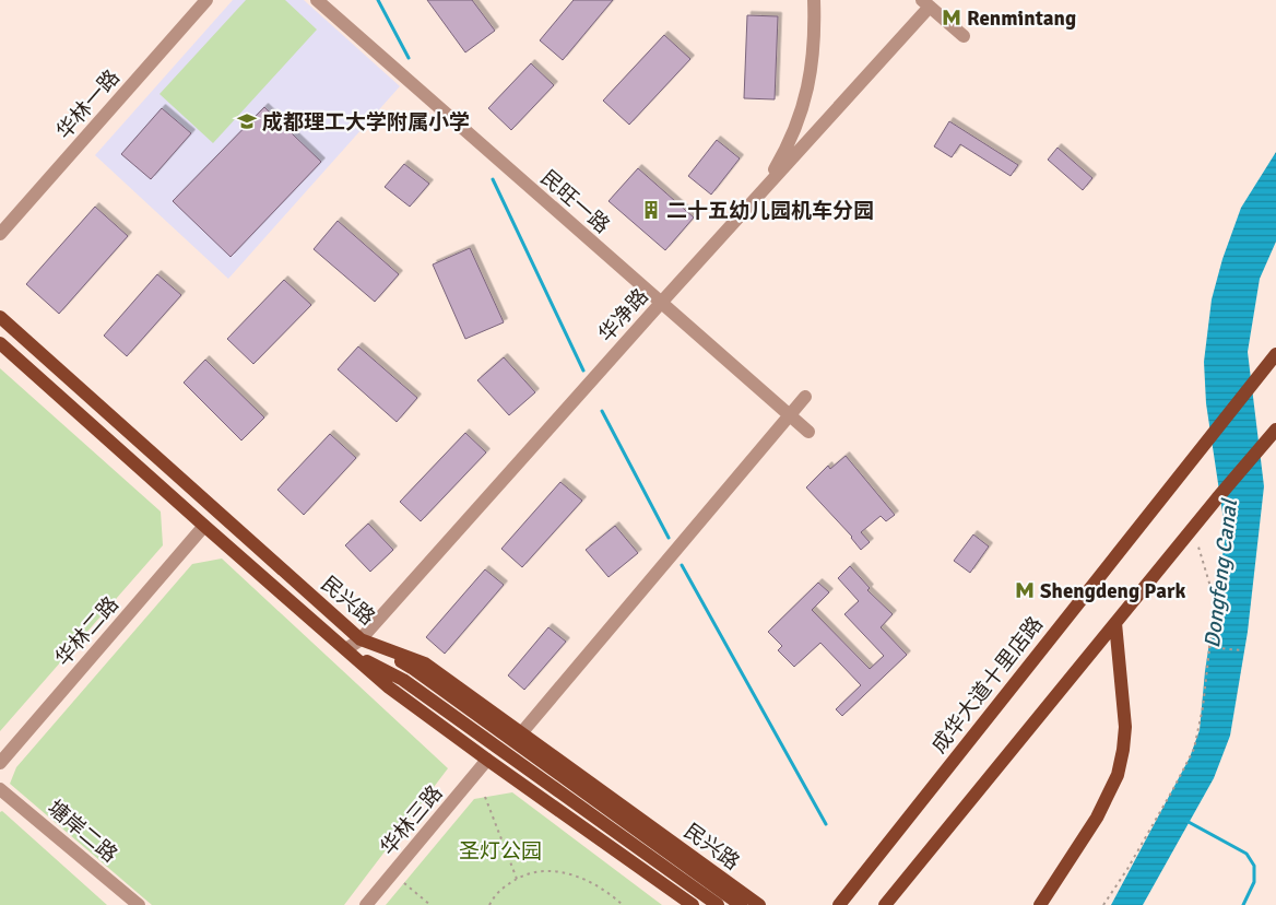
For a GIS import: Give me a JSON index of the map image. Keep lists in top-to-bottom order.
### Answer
{
  "streets": {
    "main road": ["民兴路", "成华大道十里店路"],
    "street": [
      "华林一路",
      "民旺一路",
      "华净路",
      "华林二路",
      "华林三路",
      "塘岸二路"
    ]
  },
  "crossings": [
    ["民旺一路", "华净路"],
    ["华净路", "民兴路"],
    ["民兴路", "华林二路"],
    ["民兴路", "华林三路"]
  ],
  "water": ["Dongfeng Canal"],
  "parks": ["圣灯公园"],
  "places": {
    "metro station": ["Renmintang", "Shengdeng Park"],
    "school or university": ["成都理工大学附属小学"],
    "building": ["二十五幼儿园机车分园"]
  }
}
